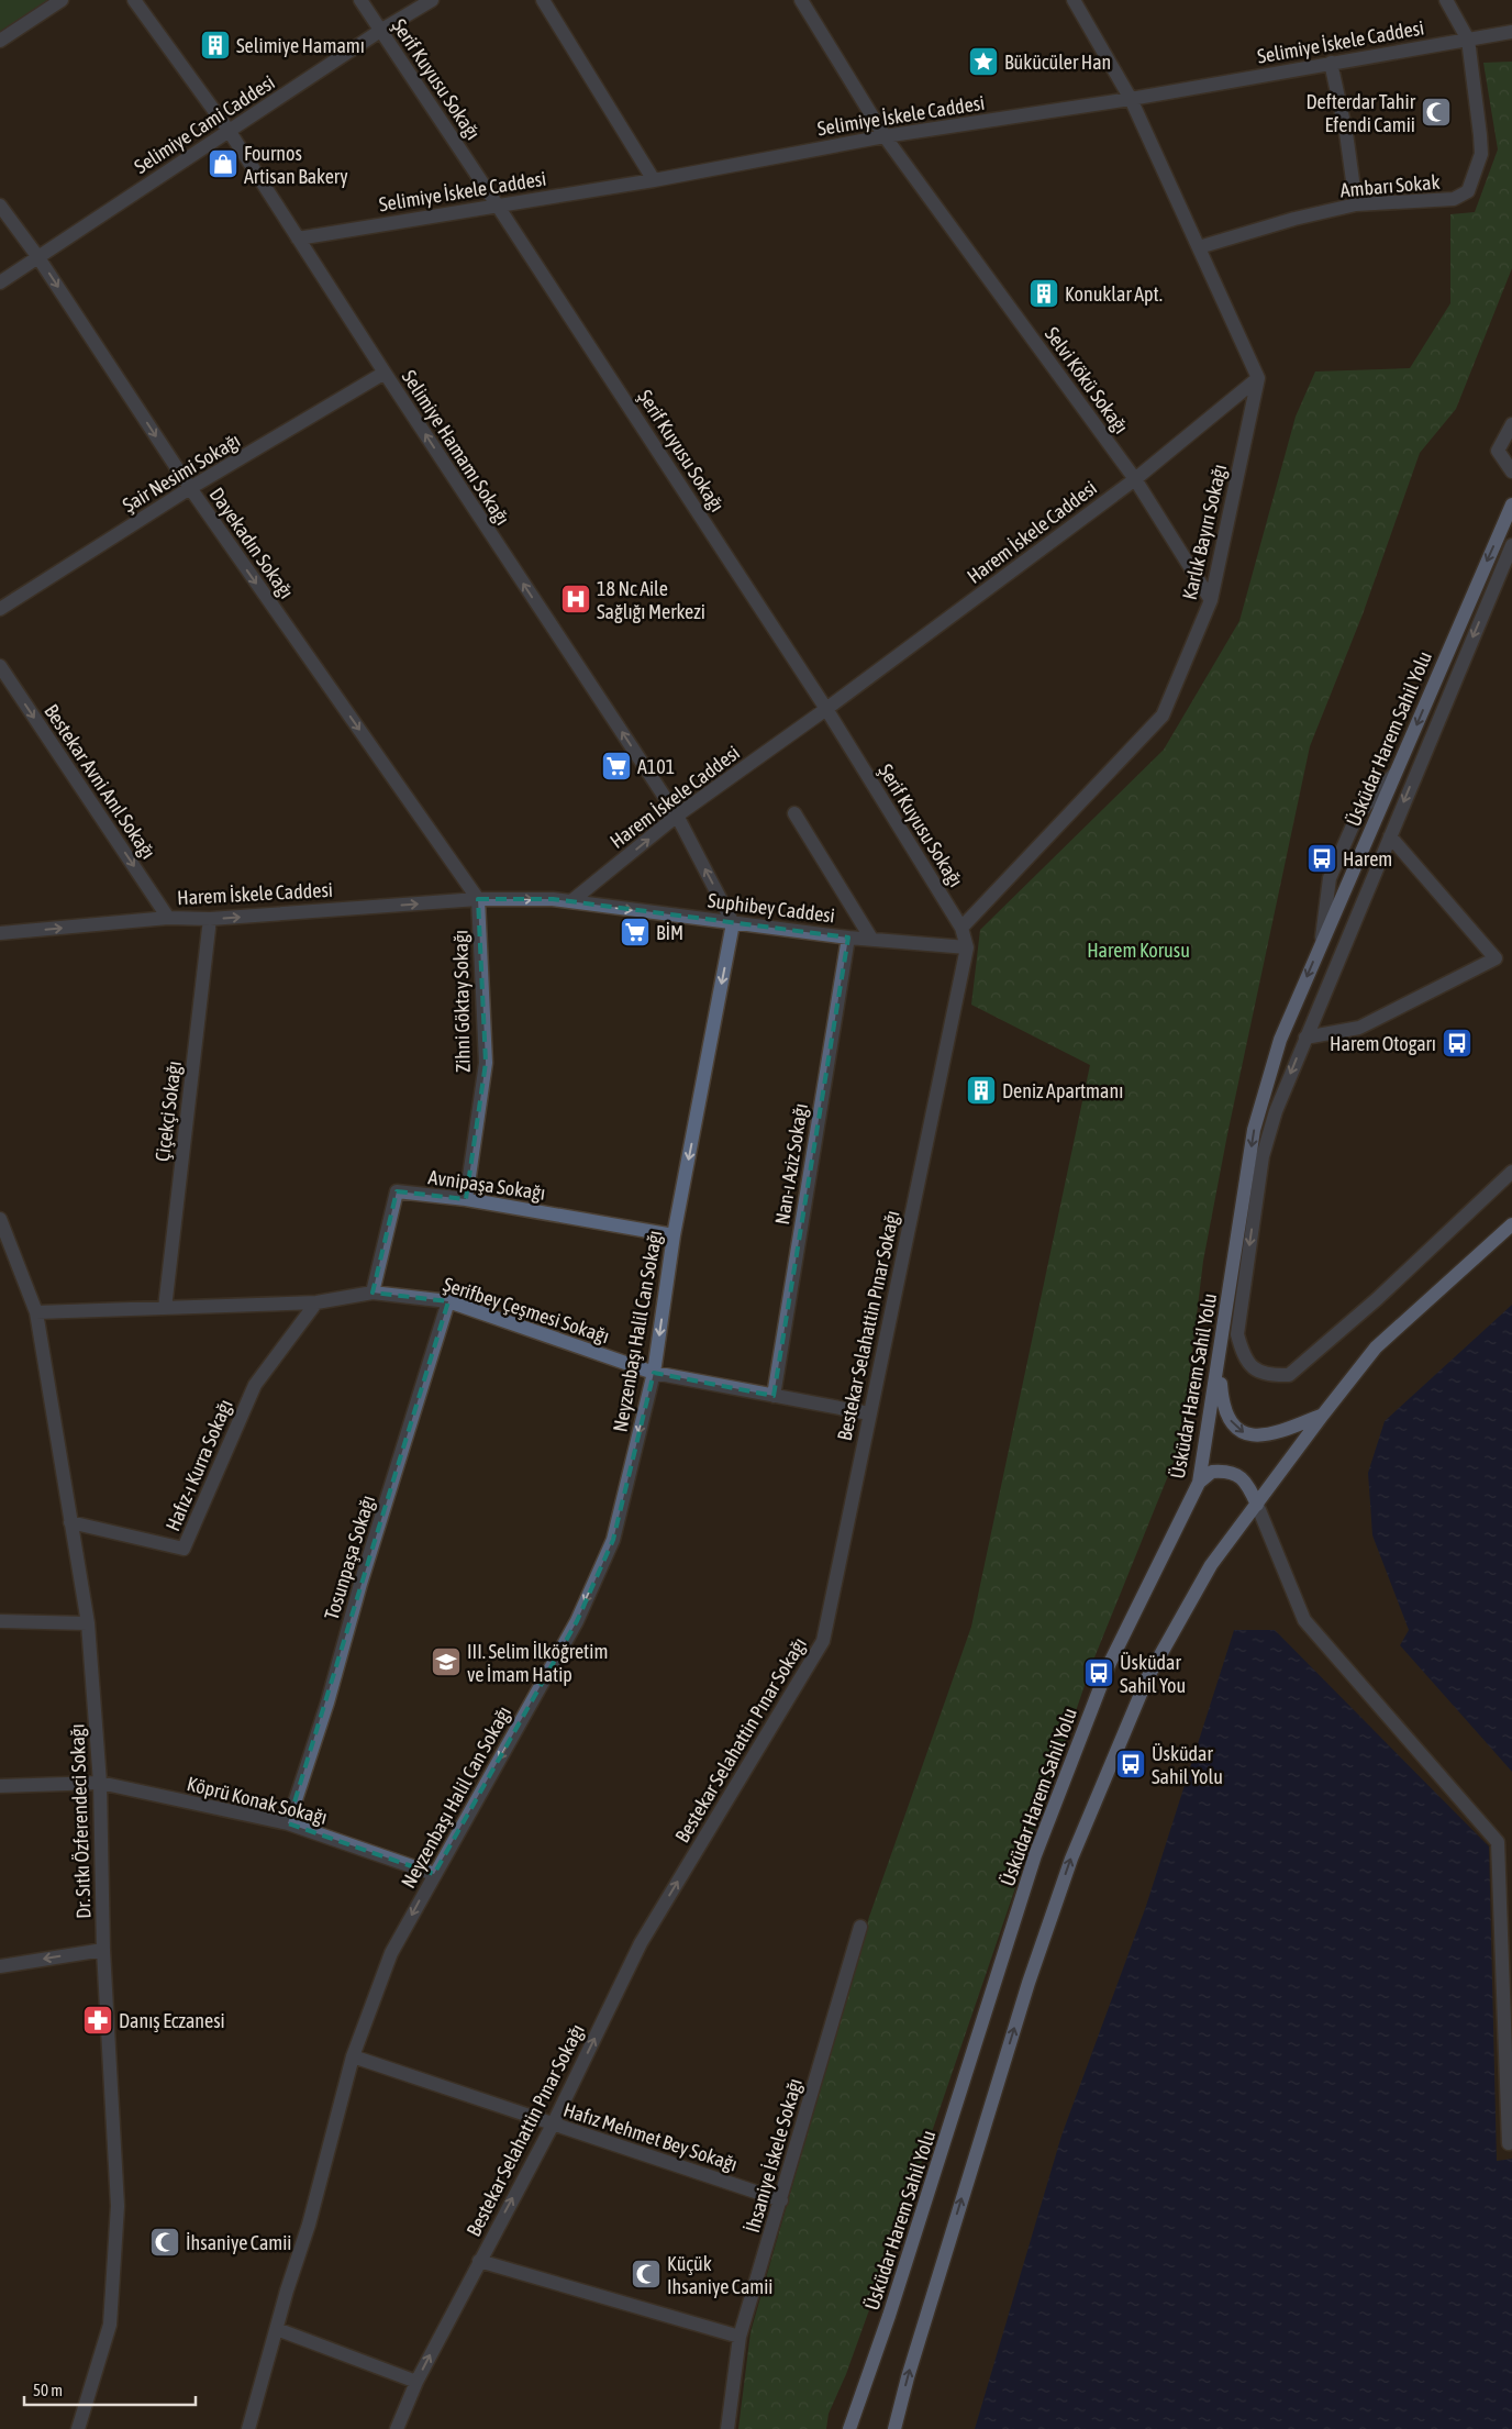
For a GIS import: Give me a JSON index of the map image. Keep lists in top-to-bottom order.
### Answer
{
  "streets": {
    "main road": ["Üsküdar Harem Sahil Yolu"],
    "street": [
      "Selimiye İskele Caddesi",
      "Şerif Kuyusu Sokağı",
      "Selimiye Cami Caddesi",
      "Ambarı Sokak",
      "Selvi Kökü Sokağı",
      "Selimiye Hamamı Sokağı",
      "Şair Nesimi Sokağı",
      "Harem İskele Caddesi",
      "Karlık Bayırı Sokağı",
      "Dayekadın Sokağı",
      "Bestekar Avni Anıl Sokağı",
      "Suphibey Caddesi",
      "Zihni Göktay Sokağı",
      "Çiçekçi Sokağı",
      "Nan-ı Aziz Sokağı",
      "Avnipaşa Sokağı",
      "Şerifbey Çeşmesi Sokağı",
      "Bestekar Selahattin Pınar Sokağı",
      "Neyzenbaşı Halil Can Sokağı",
      "Hafız-ı Kurra Sokağı",
      "Tosunpaşa Sokağı",
      "Köprü Konak Sokağı",
      "Dr. Sıtkı Özferendeci Sokağı",
      "Hafız Mehmet Bey Sokağı",
      "İhsaniye İskele Sokağı"
    ]
  },
  "crossings": [
    ["Selimiye İskele Caddesi", "Şerif Kuyusu Sokağı"],
    ["Selimiye İskele Caddesi", "Ambarı Sokak"],
    ["Selimiye İskele Caddesi", "Selvi Kökü Sokağı"],
    ["Selimiye İskele Caddesi", "Selimiye Hamamı Sokağı"],
    ["Şerif Kuyusu Sokağı", "Selimiye Cami Caddesi"],
    ["Şerif Kuyusu Sokağı", "Harem İskele Caddesi"],
    ["Şerif Kuyusu Sokağı", "Karlık Bayırı Sokağı"],
    ["Selimiye Cami Caddesi", "Selimiye Hamamı Sokağı"],
    ["Selimiye Cami Caddesi", "Dayekadın Sokağı"],
    ["Selvi Kökü Sokağı", "Harem İskele Caddesi"],
    ["Selvi Kökü Sokağı", "Karlık Bayırı Sokağı"],
    ["Selimiye Hamamı Sokağı", "Şair Nesimi Sokağı"],
    ["Selimiye Hamamı Sokağı", "Harem İskele Caddesi"],
    ["Selimiye Hamamı Sokağı", "Suphibey Caddesi"],
    ["Selimiye Hamamı Sokağı", "Neyzenbaşı Halil Can Sokağı"],
    ["Şair Nesimi Sokağı", "Dayekadın Sokağı"],
    ["Harem İskele Caddesi", "Karlık Bayırı Sokağı"],
    ["Harem İskele Caddesi", "Dayekadın Sokağı"],
    ["Harem İskele Caddesi", "Bestekar Avni Anıl Sokağı"],
    ["Harem İskele Caddesi", "Suphibey Caddesi"],
    ["Harem İskele Caddesi", "Zihni Göktay Sokağı"],
    ["Harem İskele Caddesi", "Çiçekçi Sokağı"],
    ["Dayekadın Sokağı", "Zihni Göktay Sokağı"],
    ["Suphibey Caddesi", "Nan-ı Aziz Sokağı"],
    ["Suphibey Caddesi", "Bestekar Selahattin Pınar Sokağı"],
    ["Suphibey Caddesi", "Neyzenbaşı Halil Can Sokağı"],
    ["Zihni Göktay Sokağı", "Avnipaşa Sokağı"],
    ["Çiçekçi Sokağı", "Şerifbey Çeşmesi Sokağı"],
    ["Nan-ı Aziz Sokağı", "Şerifbey Çeşmesi Sokağı"],
    ["Avnipaşa Sokağı", "Şerifbey Çeşmesi Sokağı"],
    ["Avnipaşa Sokağı", "Neyzenbaşı Halil Can Sokağı"],
    ["Şerifbey Çeşmesi Sokağı", "Bestekar Selahattin Pınar Sokağı"],
    ["Şerifbey Çeşmesi Sokağı", "Neyzenbaşı Halil Can Sokağı"],
    ["Şerifbey Çeşmesi Sokağı", "Hafız-ı Kurra Sokağı"],
    ["Şerifbey Çeşmesi Sokağı", "Tosunpaşa Sokağı"],
    ["Şerifbey Çeşmesi Sokağı", "Dr. Sıtkı Özferendeci Sokağı"],
    ["Bestekar Selahattin Pınar Sokağı", "Hafız Mehmet Bey Sokağı"],
    ["Neyzenbaşı Halil Can Sokağı", "Köprü Konak Sokağı"],
    ["Neyzenbaşı Halil Can Sokağı", "Hafız Mehmet Bey Sokağı"],
    ["Hafız-ı Kurra Sokağı", "Dr. Sıtkı Özferendeci Sokağı"],
    ["Tosunpaşa Sokağı", "Köprü Konak Sokağı"],
    ["Köprü Konak Sokağı", "Dr. Sıtkı Özferendeci Sokağı"],
    ["Hafız Mehmet Bey Sokağı", "İhsaniye İskele Sokağı"]
  ],
  "one_way": [
    "Selimiye Hamamı Sokağı",
    "Harem İskele Caddesi",
    "Dayekadın Sokağı",
    "Üsküdar Harem Sahil Yolu",
    "Bestekar Avni Anıl Sokağı",
    "Suphibey Caddesi",
    "Bestekar Selahattin Pınar Sokağı",
    "Neyzenbaşı Halil Can Sokağı"
  ],
  "parks": ["Harem Korusu"],
  "places": {
    "building": ["Selimiye Hamamı", "Konuklar Apt.", "Deniz Apartmanı"],
    "place": ["Bükücüler Han"],
    "mosque": ["Defterdar Tahir Efendi Camii", "İhsaniye Camii", "Küçük Ihsaniye Camii"],
    "shop": ["Fournos Artisan Bakery"],
    "hospital": ["18 Nc Aile Sağlığı Merkezi"],
    "supermarket": ["A101", "BİM"],
    "bus stop": [
      "Harem",
      "Harem Otogarı",
      "Üsküdar Sahil You",
      "Üsküdar Sahil Yolu"
    ],
    "school or university": ["III. Selim İlköğretim ve İmam Hatip"],
    "pharmacy": ["Danış Eczanesi"]
  },
  "scale_bar": "50 m"
}
